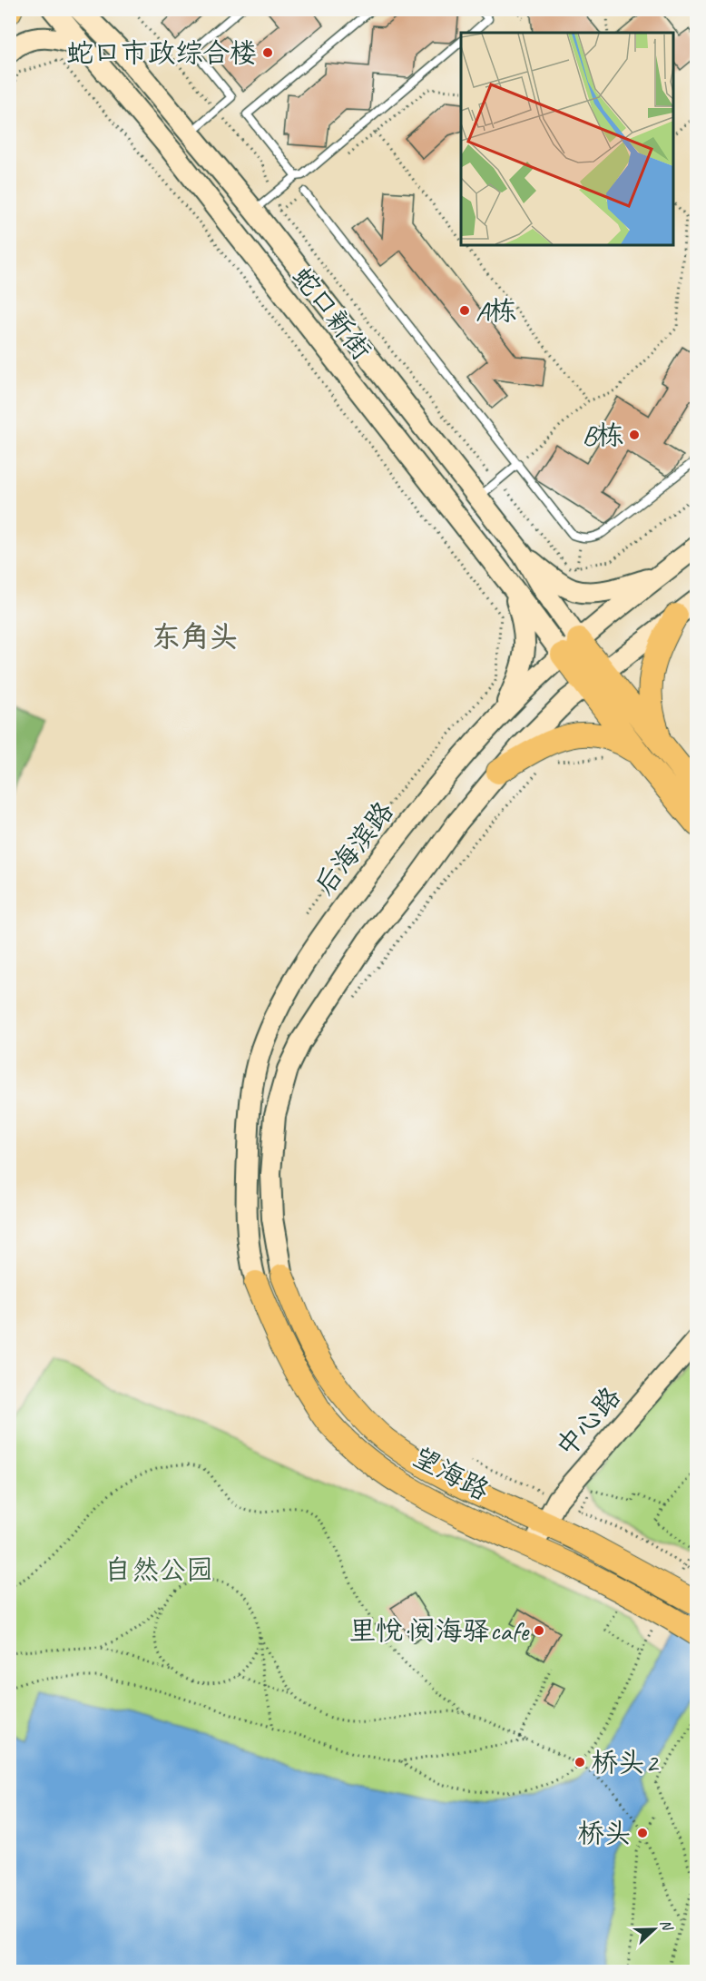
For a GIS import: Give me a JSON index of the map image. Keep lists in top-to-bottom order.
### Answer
{
  "streets": {
    "main road": [
      "蛇口新街",
      "后海滨路",
      "中心路",
      "望海路"
    ]
  },
  "crossings": [
    ["蛇口新街", "后海滨路"],
    ["后海滨路", "望海路"],
    ["中心路", "望海路"]
  ],
  "districts": ["东角头"],
  "parks": ["自然公园"],
  "places": [
    "蛇口市政综合楼",
    "A栋",
    "B栋",
    "里悦·阅海驿cafe",
    "桥头2",
    "桥头"
  ],
  "north": "right"
}
